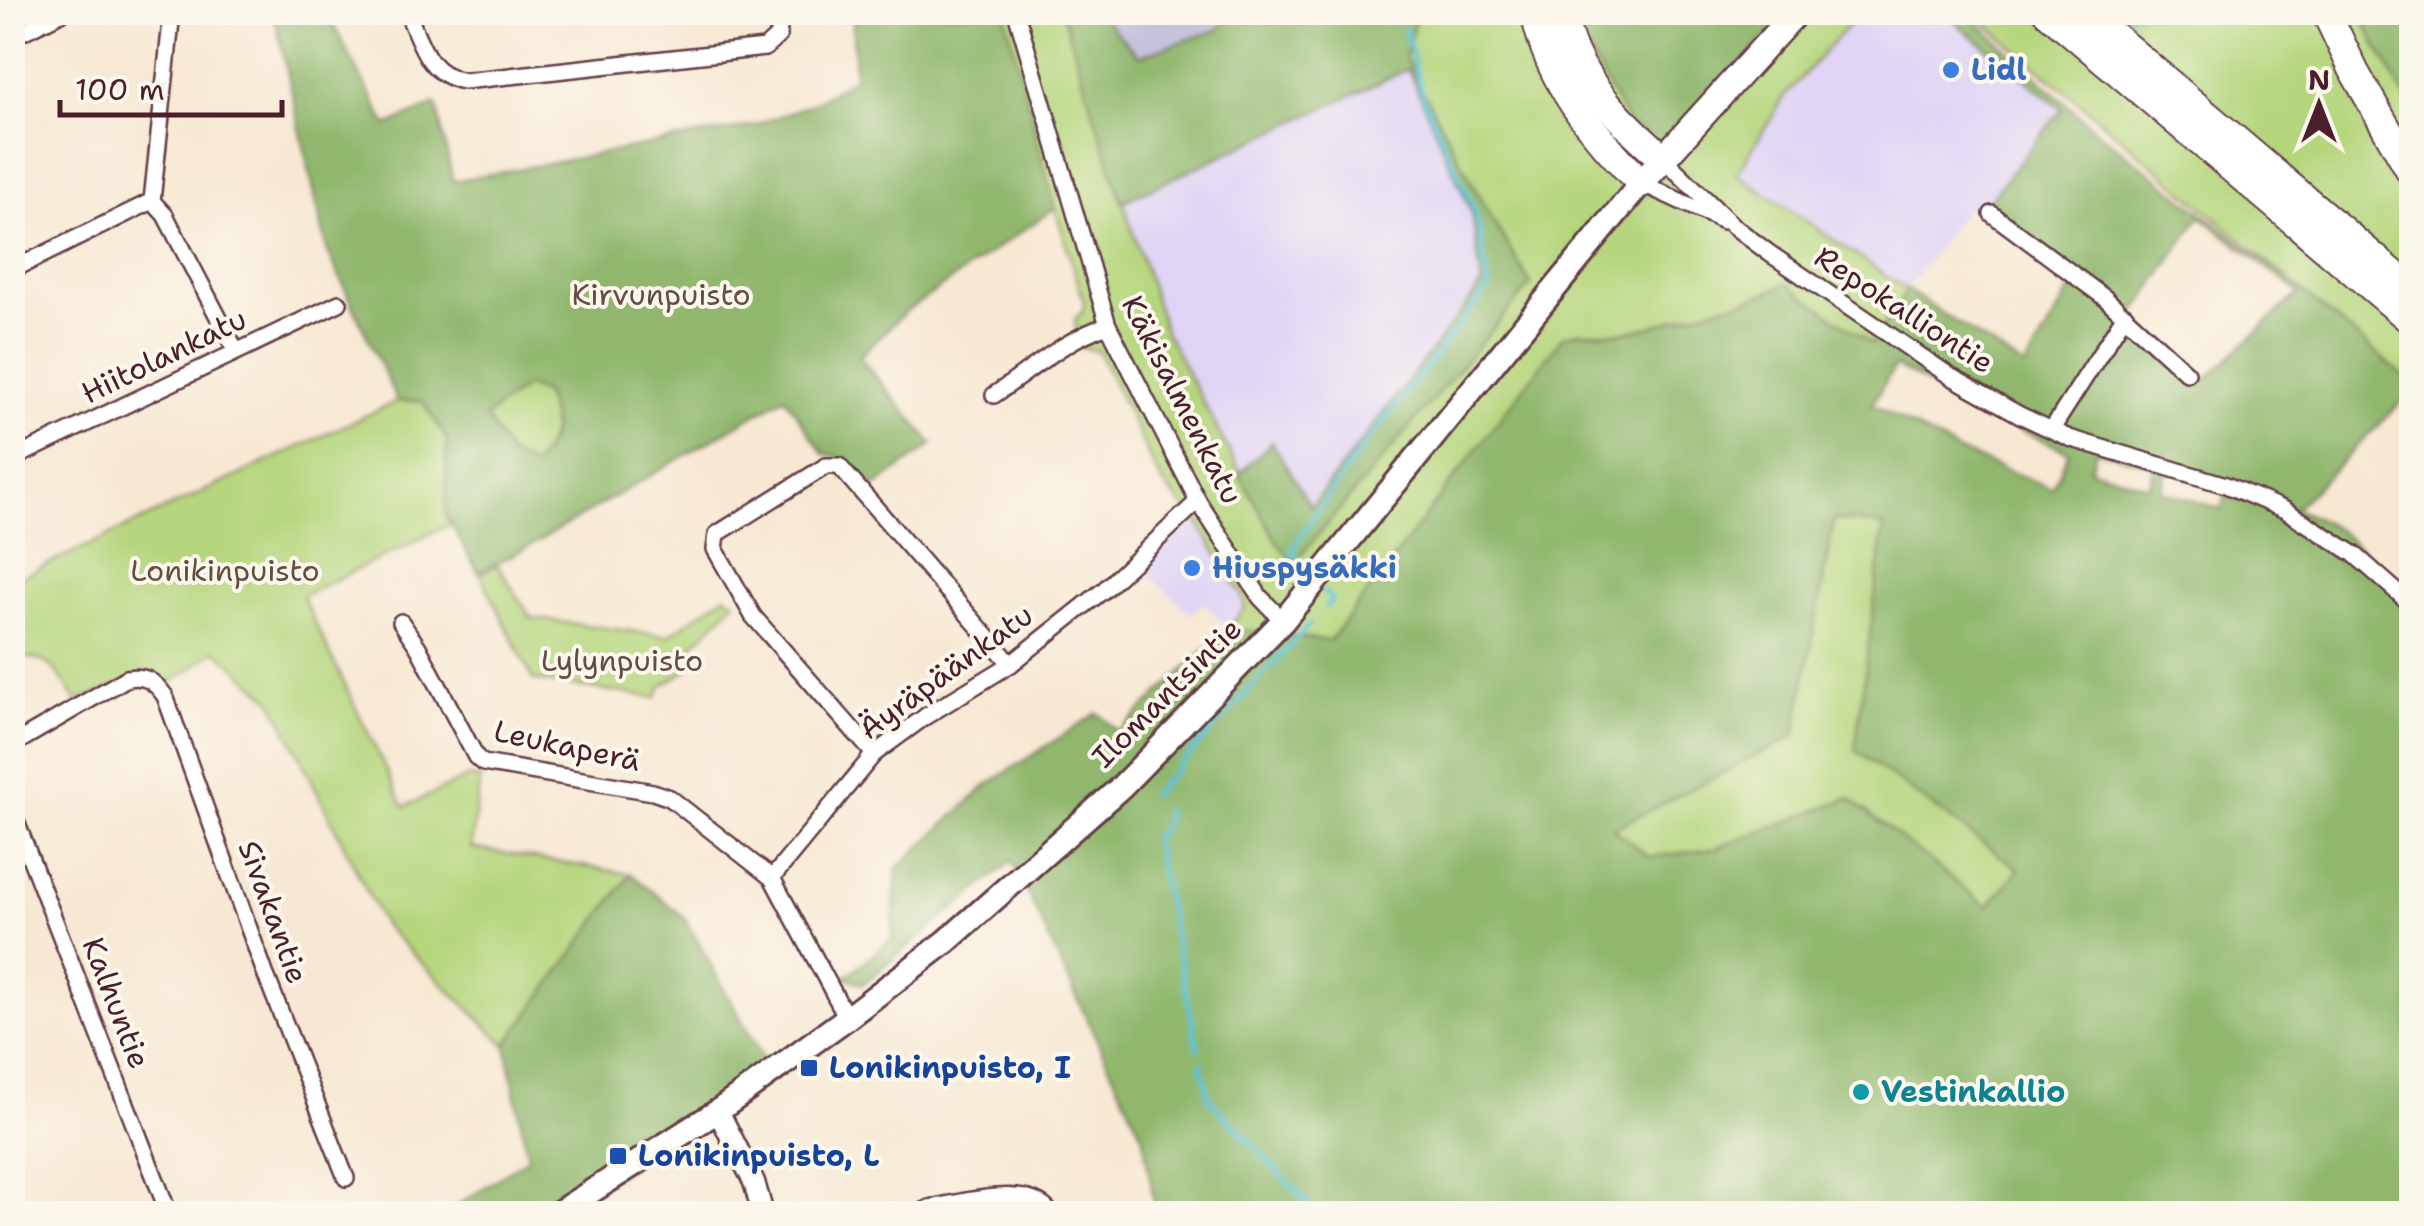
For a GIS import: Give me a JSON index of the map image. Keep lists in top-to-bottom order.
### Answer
{
  "streets": {
    "main road": ["Ilomantsintie"],
    "street": [
      "Repokalliontie",
      "Hiitolankatu",
      "Käkisalmenkatu",
      "Äyräpäänkatu",
      "Leukaperä",
      "Sivakantie",
      "Kalhuntie"
    ]
  },
  "crossings": [
    ["Repokalliontie", "Ilomantsintie"],
    ["Käkisalmenkatu", "Äyräpäänkatu"],
    ["Käkisalmenkatu", "Ilomantsintie"],
    ["Äyräpäänkatu", "Leukaperä"]
  ],
  "parks": ["Kirvunpuisto", "Lonikinpuisto", "Lylynpuisto"],
  "places": {
    "other": ["Lidl", "Hiuspysäkki", "Vestinkallio"],
    "transit": ["Lonikinpuisto, I", "Lonikinpuisto, L"]
  },
  "scale_bar": "100 m",
  "north": "top"
}
